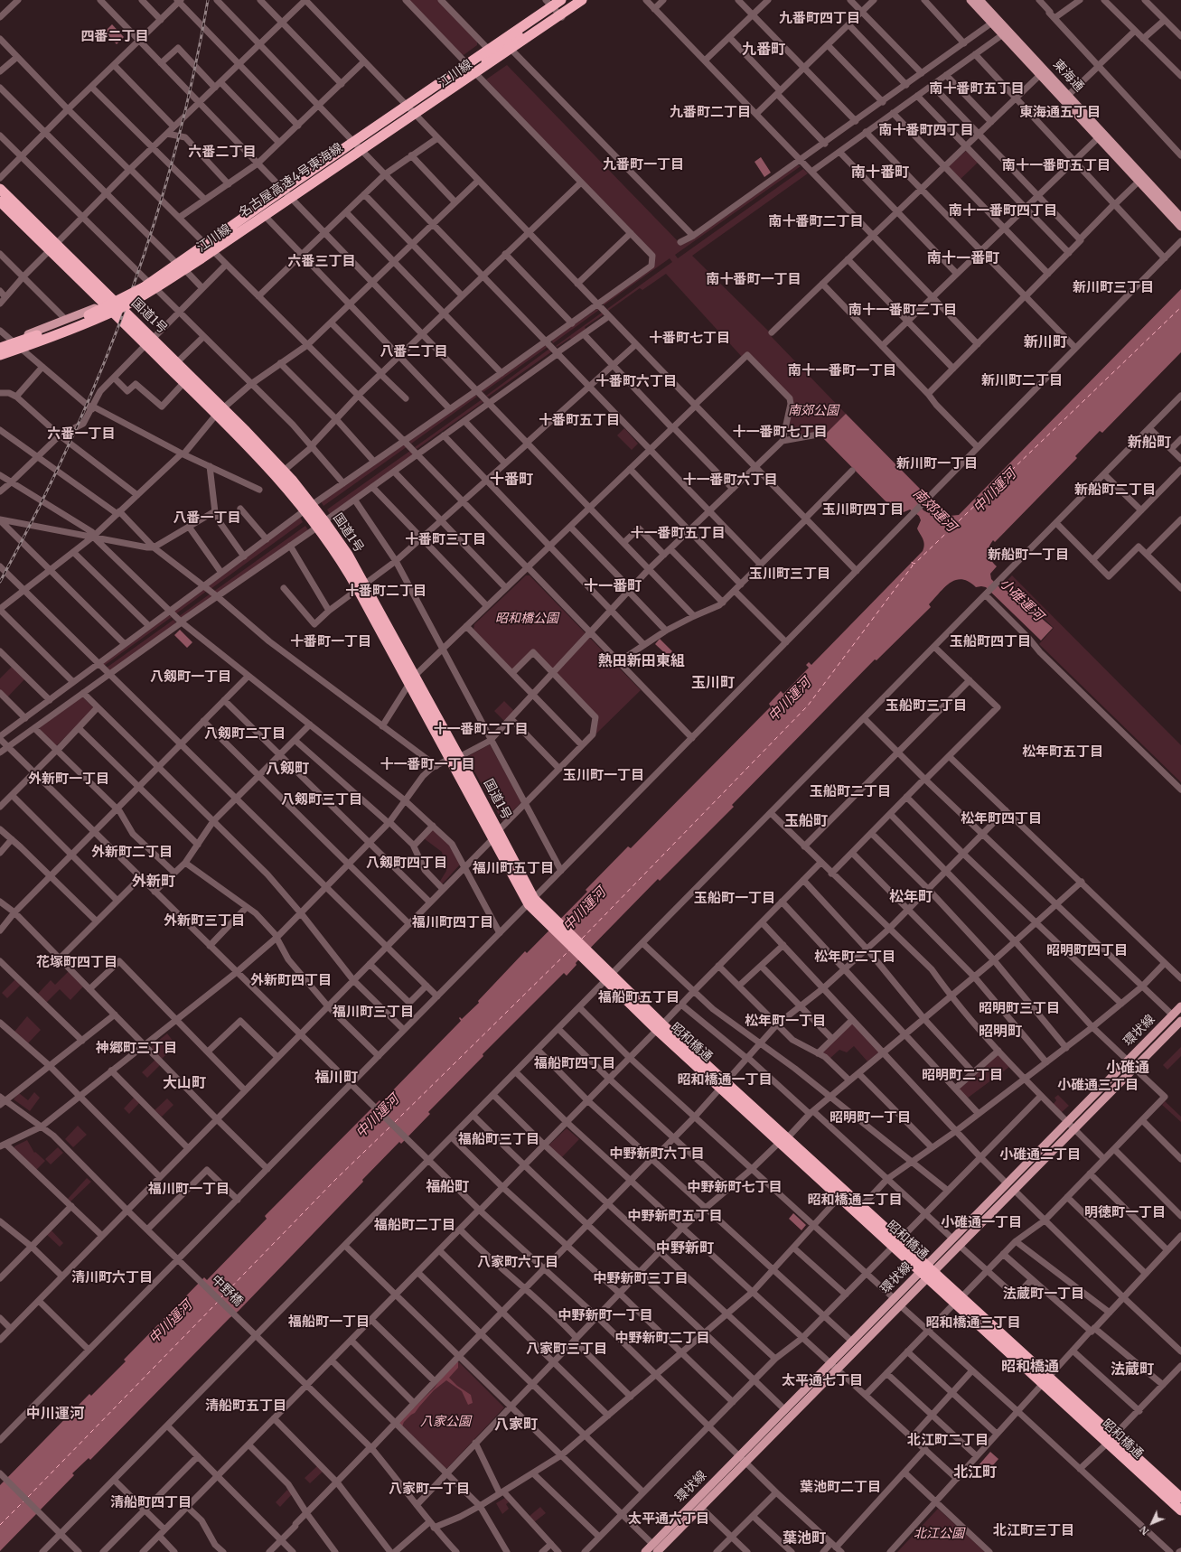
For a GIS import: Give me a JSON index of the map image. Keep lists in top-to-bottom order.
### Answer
{
  "streets": {
    "highway": ["名古屋高速4号東海線", "国道1号", "昭和橋通"],
    "main road": ["江川線", "東海通", "環状線"],
    "street": ["中野橋"]
  },
  "crossings": [
    ["江川線", "名古屋高速4号東海線"],
    ["江川線", "国道1号"],
    ["国道1号", "昭和橋通"],
    ["環状線", "昭和橋通"]
  ],
  "districts": [
    "九番町四丁目",
    "四番二丁目",
    "九番町",
    "南十番町五丁目",
    "九番町二丁目",
    "東海通五丁目",
    "南十番町四丁目",
    "六番二丁目",
    "九番町一丁目",
    "南十一番町五丁目",
    "南十番町",
    "南十一番町四丁目",
    "南十番町二丁目",
    "南十一番町",
    "六番三丁目",
    "南十番町一丁目",
    "新川町三丁目",
    "南十一番町二丁目",
    "十番町七丁目",
    "新川町",
    "八番二丁目",
    "南十一番町一丁目",
    "新川町二丁目",
    "十番町六丁目",
    "十番町五丁目",
    "十一番町七丁目",
    "六番一丁目",
    "新船町",
    "新川町一丁目",
    "十番町",
    "十一番町六丁目",
    "新船町二丁目",
    "玉川町四丁目",
    "八番一丁目",
    "十一番町五丁目",
    "十番町三丁目",
    "新船町一丁目",
    "玉川町三丁目",
    "十一番町",
    "十番町二丁目",
    "十番町一丁目",
    "玉船町四丁目",
    "熱田新田東組",
    "八剱町一丁目",
    "玉川町",
    "玉船町三丁目",
    "十一番町二丁目",
    "八剱町二丁目",
    "松年町五丁目",
    "十一番町一丁目",
    "八剱町",
    "玉川町一丁目",
    "外新町一丁目",
    "玉船町二丁目",
    "八剱町三丁目",
    "松年町四丁目",
    "玉船町",
    "外新町二丁目",
    "八剱町四丁目",
    "福川町五丁目",
    "外新町",
    "松年町",
    "玉船町一丁目",
    "外新町三丁目",
    "福川町四丁目",
    "昭明町四丁目",
    "松年町二丁目",
    "花塚町四丁目",
    "外新町四丁目",
    "福船町五丁目",
    "昭明町三丁目",
    "福川町三丁目",
    "松年町一丁目",
    "昭明町",
    "神郷町三丁目",
    "福船町四丁目",
    "小碓通",
    "昭明町二丁目",
    "福川町",
    "昭和橋通一丁目",
    "大山町",
    "小碓通三丁目",
    "昭明町一丁目",
    "福船町三丁目",
    "中野新町六丁目",
    "小碓通二丁目",
    "福船町",
    "中野新町七丁目",
    "福川町一丁目",
    "昭和橋通二丁目",
    "明徳町一丁目",
    "中野新町五丁目",
    "小碓通一丁目",
    "福船町二丁目",
    "中野新町",
    "八家町六丁目",
    "清川町六丁目",
    "中野新町三丁目",
    "法蔵町一丁目",
    "中野新町一丁目",
    "福船町一丁目",
    "昭和橋通三丁目",
    "中野新町二丁目",
    "八家町三丁目",
    "昭和橋通",
    "法蔵町",
    "太平通七丁目",
    "清船町五丁目",
    "中川運河",
    "八家町",
    "北江町二丁目",
    "北江町",
    "葉池町二丁目",
    "八家町一丁目",
    "清船町四丁目",
    "太平通六丁目",
    "北江町三丁目",
    "葉池町"
  ],
  "water": ["中川運河", "南郊運河", "小碓運河"],
  "parks": [
    "南郊公園",
    "昭和橋公園",
    "八家公園",
    "北江公園"
  ],
  "north": "bottom left"
}
